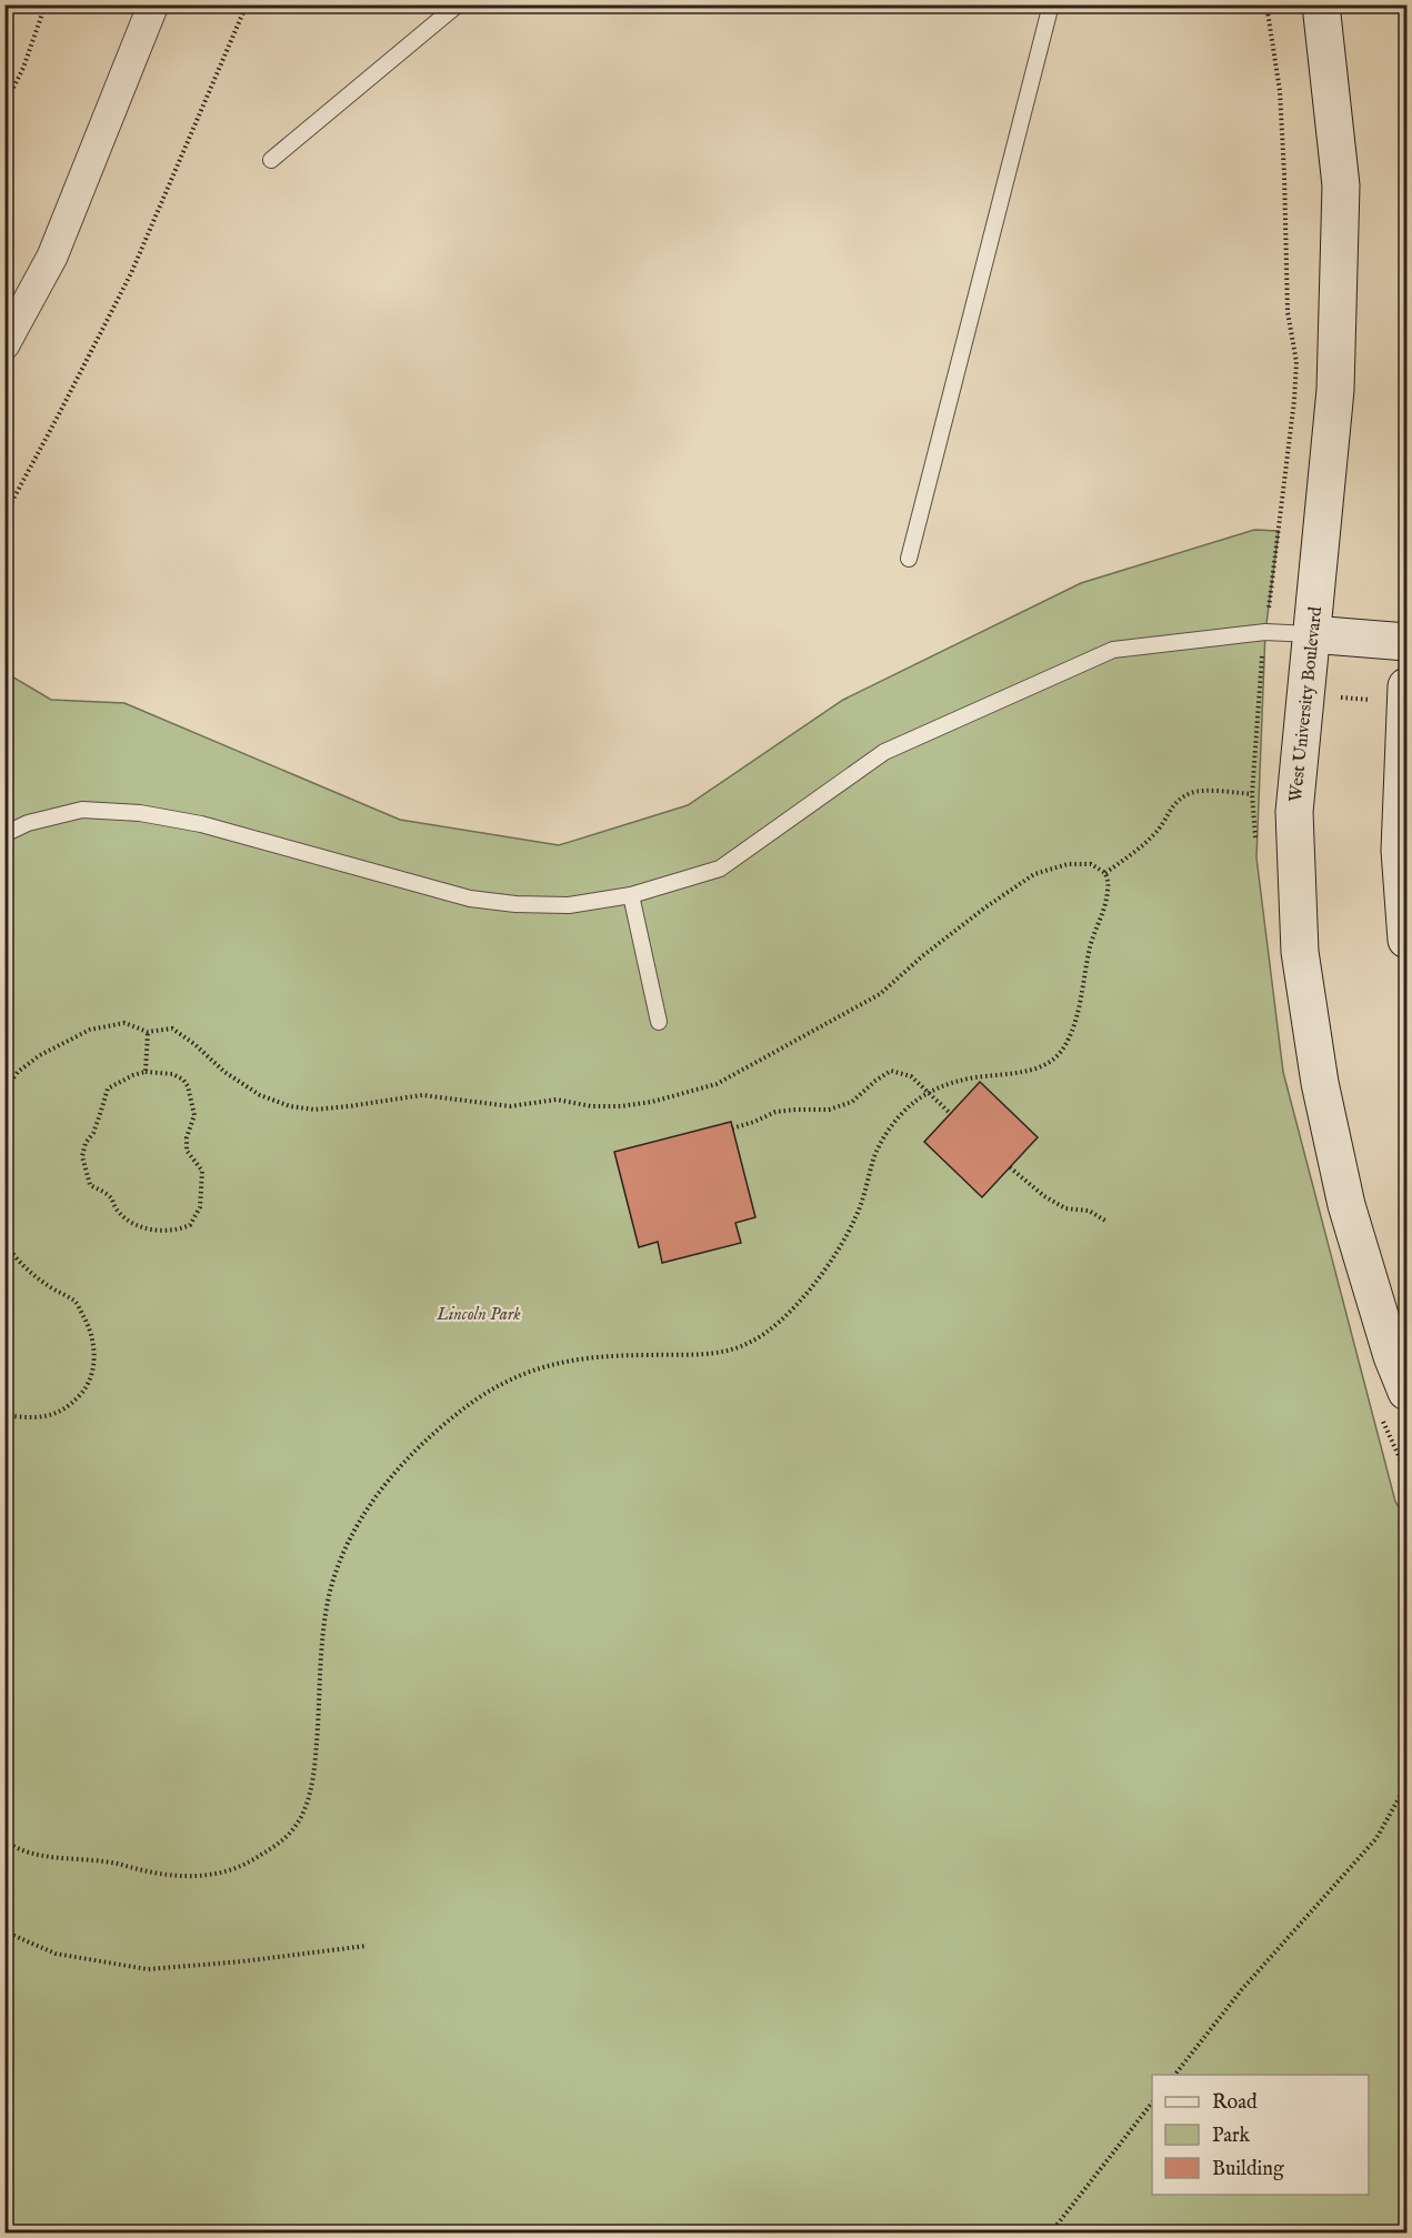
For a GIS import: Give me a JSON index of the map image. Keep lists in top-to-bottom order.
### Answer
{
  "streets": {
    "main road": ["West University Boulevard"]
  },
  "parks": ["Lincoln Park"],
  "legend": ["Road", "Park", "Building"]
}
